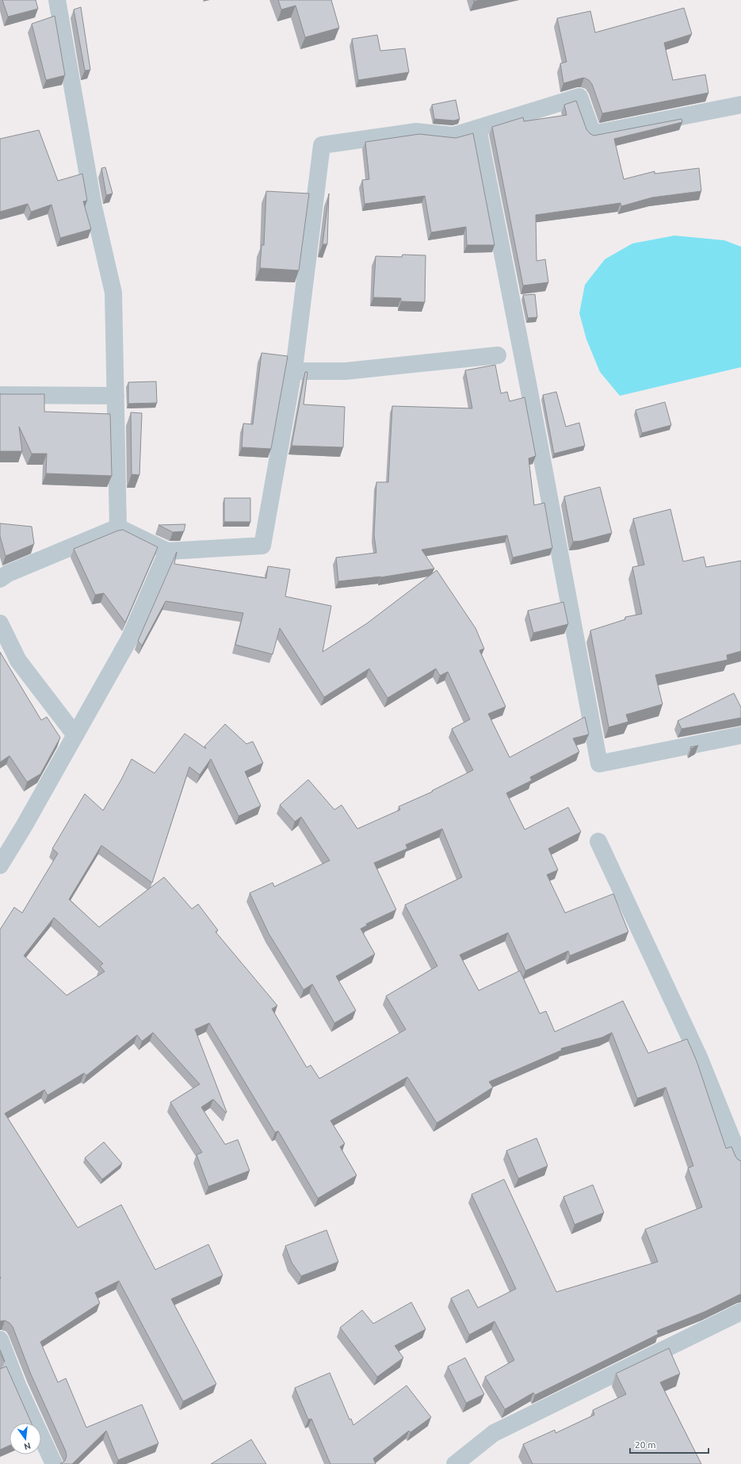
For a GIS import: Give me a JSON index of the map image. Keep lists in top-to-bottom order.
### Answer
{
  "scale_bar": "20 m",
  "north": "bottom"
}
